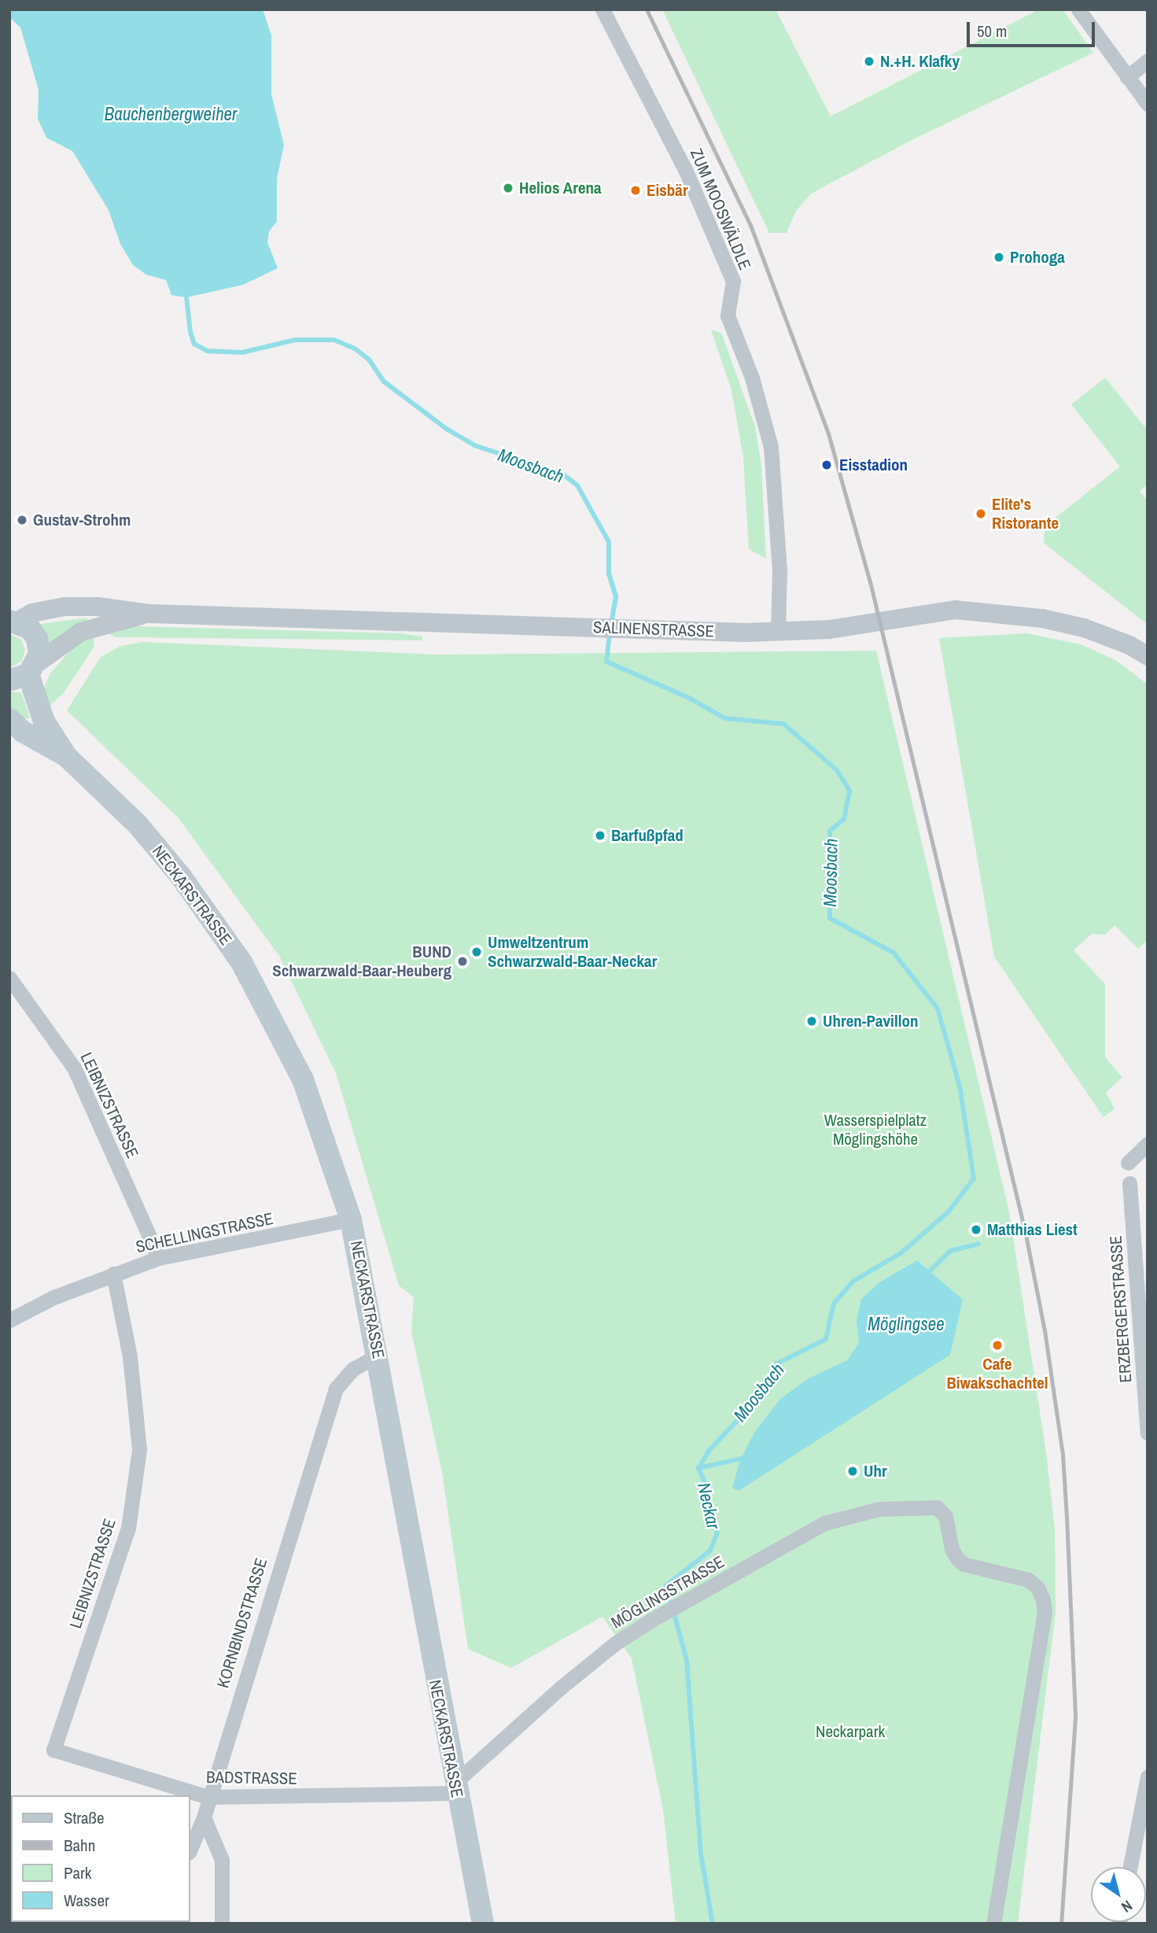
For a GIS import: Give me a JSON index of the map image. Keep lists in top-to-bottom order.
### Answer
{
  "streets": {
    "main road": ["NECKARSTRASSE"],
    "street": [
      "ZUM MOOSWÄLDLE",
      "SALINENSTRASSE",
      "LEIBNIZSTRASSE",
      "SCHELLINGSTRASSE",
      "ERZBERGERSTRASSE",
      "MÖGLINGSTRASSE",
      "KORNBINDSTRASSE",
      "BADSTRASSE"
    ]
  },
  "crossings": [
    ["ZUM MOOSWÄLDLE", "SALINENSTRASSE"],
    ["SALINENSTRASSE", "NECKARSTRASSE"],
    ["NECKARSTRASSE", "SCHELLINGSTRASSE"],
    ["NECKARSTRASSE", "MÖGLINGSTRASSE"],
    ["NECKARSTRASSE", "KORNBINDSTRASSE"],
    ["NECKARSTRASSE", "BADSTRASSE"],
    ["LEIBNIZSTRASSE", "SCHELLINGSTRASSE"],
    ["LEIBNIZSTRASSE", "BADSTRASSE"],
    ["MÖGLINGSTRASSE", "BADSTRASSE"],
    ["KORNBINDSTRASSE", "BADSTRASSE"]
  ],
  "water": [
    "Bauchenbergweiher",
    "Moosbach",
    "Möglingsee",
    "Neckar"
  ],
  "parks": ["Wasserspielplatz Möglingshöhe", "Neckarpark"],
  "places": [
    "N.+H. Klafky",
    "Helios Arena",
    "Eisbär",
    "Prohoga",
    "Eisstadion",
    "Elite's Ristorante",
    "Gustav-Strohm",
    "Barfußpfad",
    "Umweltzentrum Schwarzwald-Baar-Neckar",
    "BUND Schwarzwald-Baar-Heuberg",
    "Uhren-Pavillon",
    "Matthias Liest",
    "Cafe Biwakschachtel",
    "Uhr"
  ],
  "legend": [
    "Straße",
    "Bahn",
    "Park",
    "Wasser"
  ],
  "scale_bar": "50 m",
  "north": "bottom right"
}
